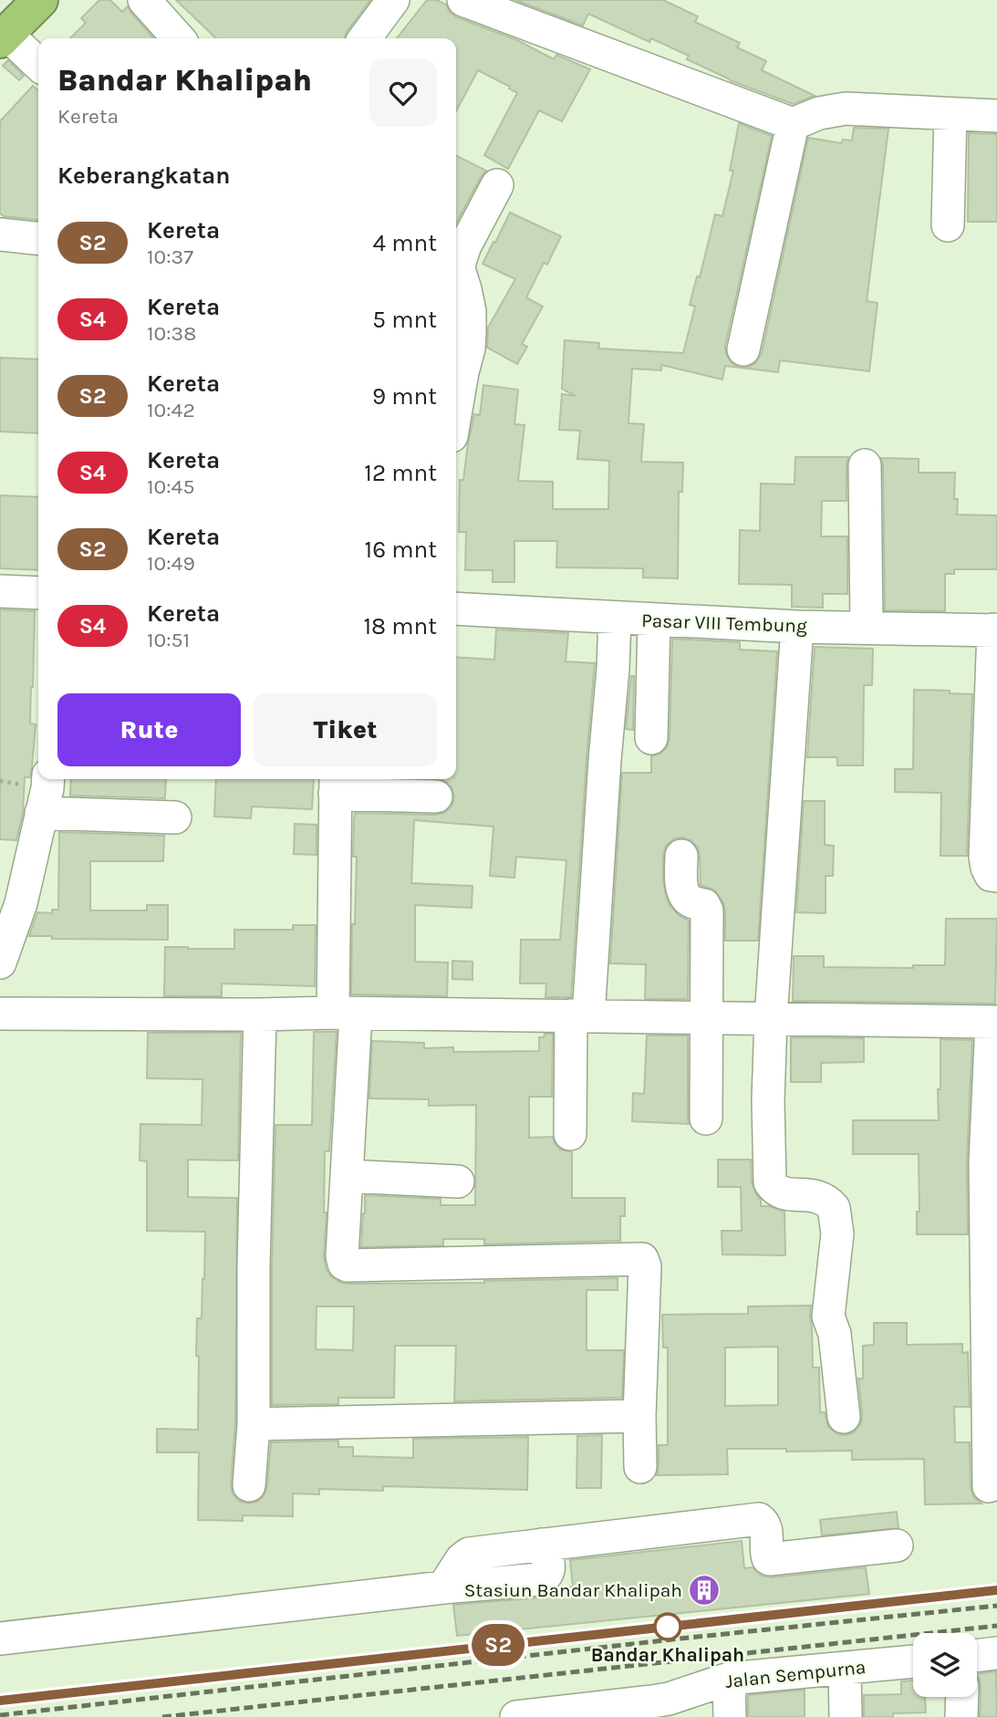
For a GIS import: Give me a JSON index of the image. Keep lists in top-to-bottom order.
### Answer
{
  "streets": {
    "street": ["Pasar VIII Tembung", "Jalan Sempurna"]
  },
  "places": {
    "building": ["Stasiun Bandar Khalipah"],
    "other": ["Bandar Khalipah"]
  },
  "page": {
    "on_map": "S2",
    "heading": [
      ["Bandar Khalipah", "Kereta"],
      "Keberangkatan"
    ],
    "list": [
      {
        "mark": "S2",
        "name": "Kereta",
        "note": "10:37",
        "value": "4 mnt"
      },
      {
        "mark": "S4",
        "name": "Kereta",
        "note": "10:38",
        "value": "5 mnt"
      },
      {
        "mark": "S2",
        "name": "Kereta",
        "note": "10:42",
        "value": "9 mnt"
      },
      {
        "mark": "S4",
        "name": "Kereta",
        "note": "10:45",
        "value": "12 mnt"
      },
      {
        "mark": "S2",
        "name": "Kereta",
        "note": "10:49",
        "value": "16 mnt"
      },
      {
        "mark": "S4",
        "name": "Kereta",
        "note": "10:51",
        "value": "18 mnt"
      }
    ],
    "buttons": ["Rute", "Tiket"]
  }
}
